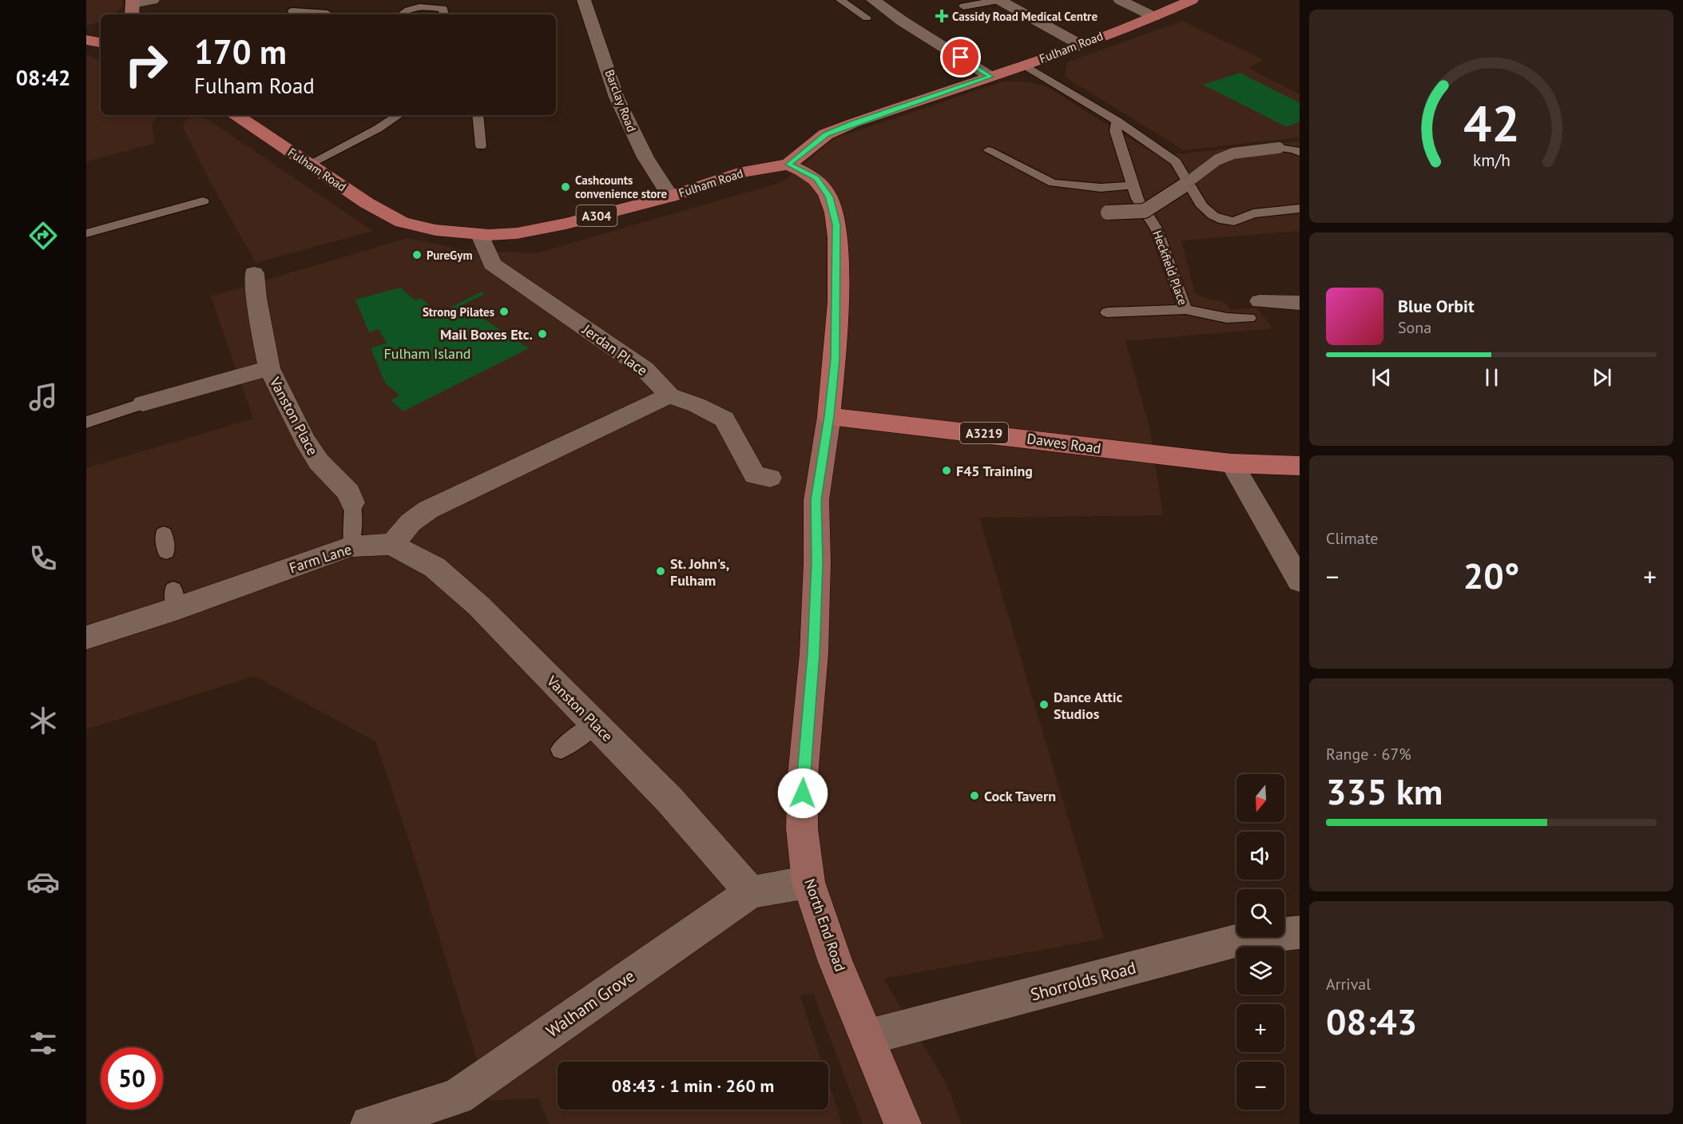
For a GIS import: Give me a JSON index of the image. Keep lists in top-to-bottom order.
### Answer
{
  "streets": {
    "main road": [
      "Fulham Road",
      "A304",
      "A3219",
      "Dawes Road",
      "North End Road"
    ],
    "street": [
      "Barclay Road",
      "Jerdan Place",
      "Vanston Place",
      "Farm Lane",
      "Shorrolds Road",
      "Walham Grove"
    ],
    "lane": ["Heckfield Place"]
  },
  "crossings": [
    ["Fulham Road", "Barclay Road"],
    ["Fulham Road", "Jerdan Place"],
    ["Fulham Road", "North End Road"],
    ["Vanston Place", "Farm Lane"],
    ["Vanston Place", "Walham Grove"],
    ["Dawes Road", "North End Road"],
    ["North End Road", "Shorrolds Road"],
    ["North End Road", "Walham Grove"]
  ],
  "parks": ["Fulham Island"],
  "places": {
    "health": ["Cassidy Road Medical Centre"],
    "other": [
      "Cashcounts convenience store",
      "PureGym",
      "Strong Pilates",
      "Mail Boxes Etc.",
      "F45 Training",
      "St. John's, Fulham",
      "Dance Attic Studios",
      "Cock Tavern"
    ]
  },
  "north": "bottom",
  "page": {
    "tabs": "08:42",
    "turn": ["170 m", "Fulham Road"],
    "song": ["Blue Orbit", "Sona"],
    "tile": [
      "Climate",
      ["Range · 67%", "335 km"],
      ["Arrival", "08:43"]
    ],
    "heat": ["−", "20°", "+"],
    "map_buttons": ["+", "−"],
    "limit": "50",
    "trip": "08:43 · 1 min · 260 m",
    "gauge": ["42", "km/h"]
  }
}
